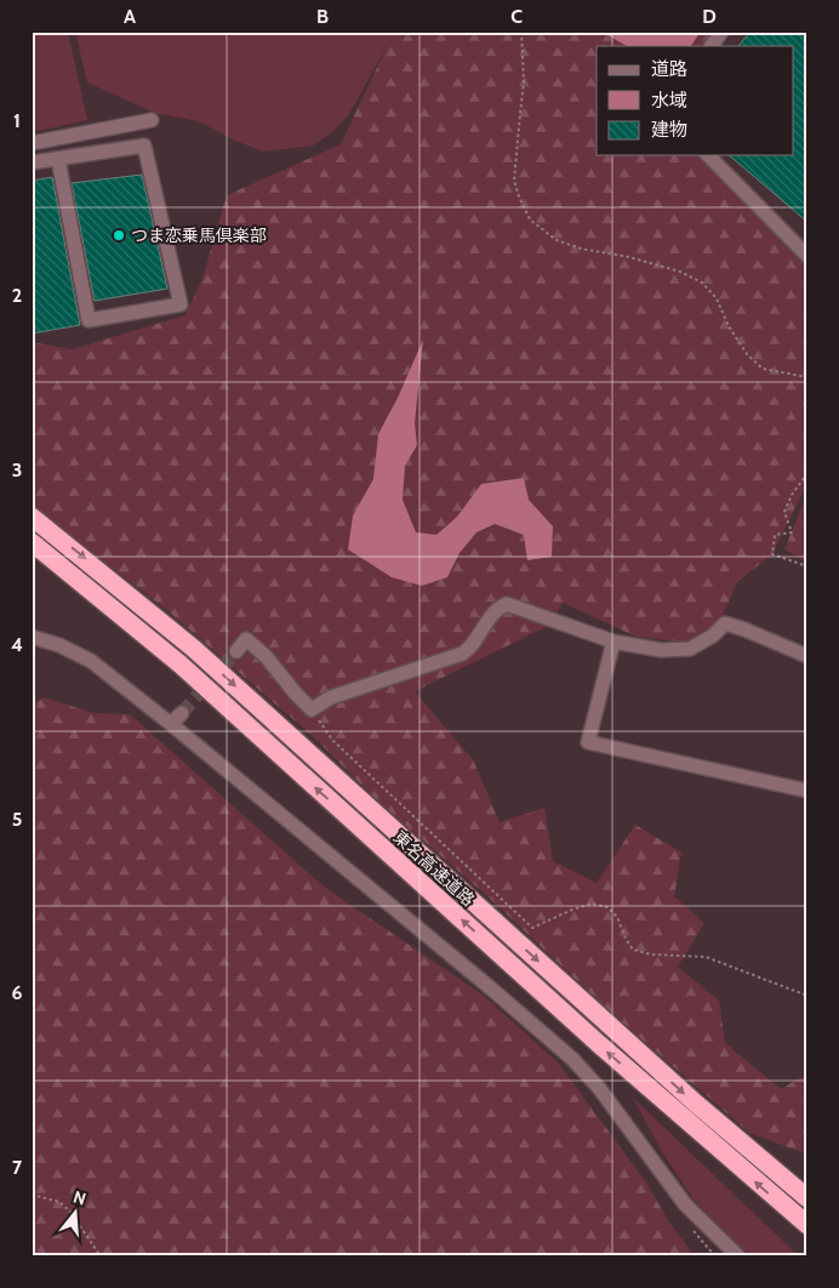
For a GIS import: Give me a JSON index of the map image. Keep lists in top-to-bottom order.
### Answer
{
  "streets": {
    "highway": ["東名高速道路"]
  },
  "places": ["つま恋乗馬倶楽部"],
  "legend": ["道路", "水域", "建物"],
  "north": "top",
  "grid": {
    "columns": [
      "A",
      "B",
      "C",
      "D"
    ],
    "rows": [
      "1",
      "2",
      "3",
      "4",
      "5",
      "6",
      "7"
    ]
  }
}
